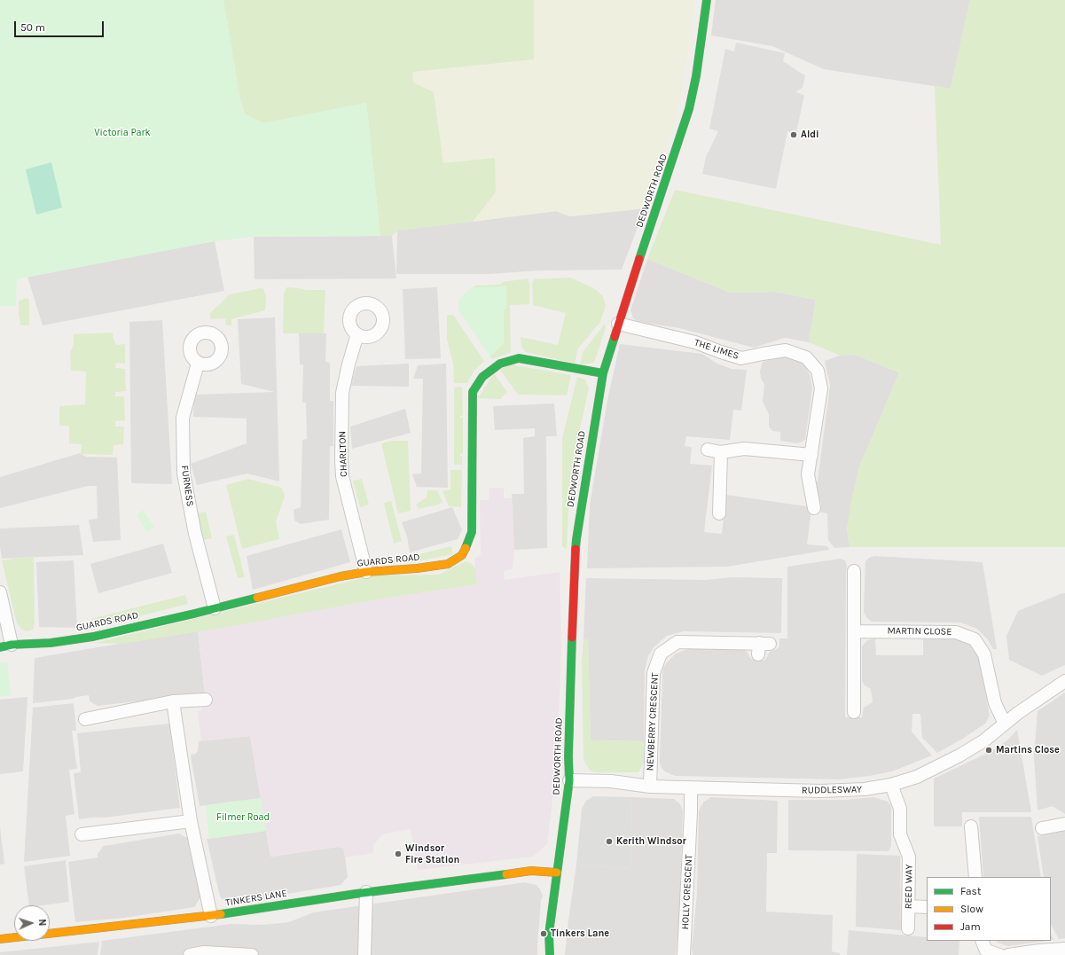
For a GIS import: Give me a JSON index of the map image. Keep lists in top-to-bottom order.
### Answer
{
  "streets": {
    "street": [
      "DEDWORTH ROAD",
      "THE LIMES",
      "CHARLTON",
      "FURNESS",
      "GUARDS ROAD",
      "MARTIN CLOSE",
      "NEWBERRY CRESCENT",
      "RUDDLESWAY",
      "REED WAY",
      "HOLLY CRESCENT",
      "TINKERS LANE"
    ]
  },
  "crossings": [
    ["DEDWORTH ROAD", "THE LIMES"],
    ["DEDWORTH ROAD", "GUARDS ROAD"],
    ["DEDWORTH ROAD", "RUDDLESWAY"],
    ["DEDWORTH ROAD", "TINKERS LANE"],
    ["CHARLTON", "GUARDS ROAD"],
    ["FURNESS", "GUARDS ROAD"],
    ["MARTIN CLOSE", "RUDDLESWAY"],
    ["NEWBERRY CRESCENT", "RUDDLESWAY"],
    ["RUDDLESWAY", "REED WAY"],
    ["RUDDLESWAY", "HOLLY CRESCENT"]
  ],
  "parks": ["Victoria Park", "Filmer Road"],
  "places": [
    "Aldi",
    "Martins Close",
    "Kerith Windsor",
    "Windsor Fire Station",
    "Tinkers Lane"
  ],
  "legend": ["Fast", "Slow", "Jam"],
  "scale_bar": "50 m",
  "north": "right"
}
